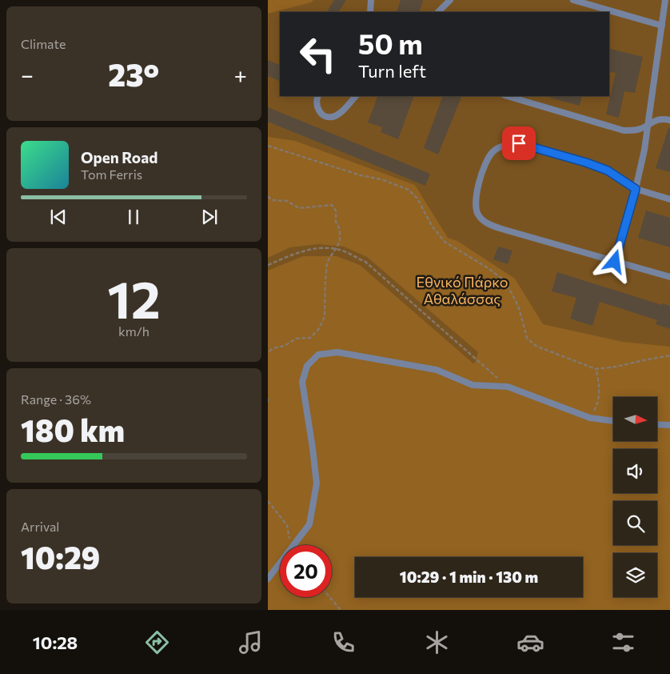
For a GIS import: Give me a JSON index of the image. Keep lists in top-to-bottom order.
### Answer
{
  "parks": ["Εθνικό Πάρκο Αθαλάσσας"],
  "north": "right",
  "page": {
    "tile": [
      "Climate",
      ["12", "km/h"],
      ["Range · 36%", "180 km"],
      ["Arrival", "10:29"]
    ],
    "turn": ["50 m", "Turn left"],
    "heat": ["−", "23°", "+"],
    "song": ["Open Road", "Tom Ferris"],
    "limit": "20",
    "trip": "10:29 · 1 min · 130 m",
    "tabs": "10:28"
  }
}
